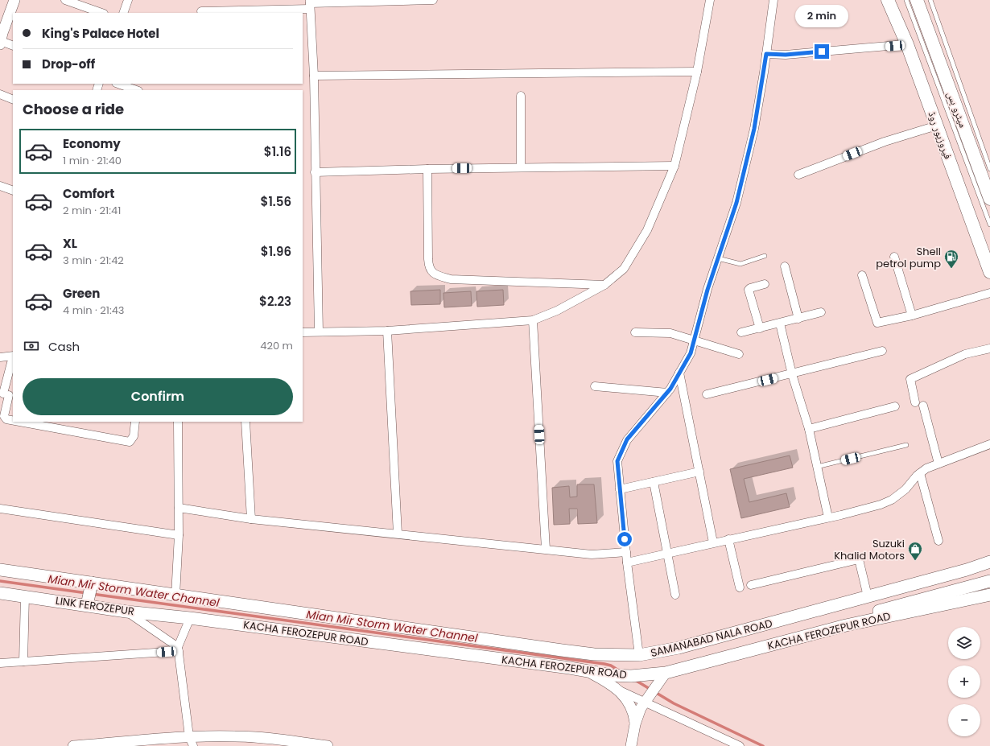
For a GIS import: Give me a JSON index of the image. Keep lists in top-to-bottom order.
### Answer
{
  "streets": {
    "main road": [
      "فیروزپور روڈ",
      "LINK FEROZEPUR",
      "KACHA FEROZEPUR ROAD",
      "SAMANABAD NALA ROAD"
    ],
    "lane": ["میٹرو بس"]
  },
  "crossings": [
    ["LINK FEROZEPUR", "KACHA FEROZEPUR ROAD"]
  ],
  "water": ["Mian Mir Storm Water Channel"],
  "places": {
    "fuel station": ["Shell petrol pump"],
    "shop": ["Suzuki Khalid Motors"]
  },
  "page": {
    "bubble": "2 min",
    "banner": ["King's Palace Hotel", "Drop-off"],
    "heading": "Choose a ride",
    "list": [
      {
        "name": "Economy",
        "note": "1 min · 21:40",
        "value": "$1.16"
      },
      {
        "name": "Comfort",
        "note": "2 min · 21:41",
        "value": "$1.56"
      },
      {
        "name": "XL",
        "note": "3 min · 21:42",
        "value": "$1.96"
      },
      {
        "name": "Green",
        "note": "4 min · 21:43",
        "value": "$2.23"
      }
    ],
    "pay": ["Cash", "420 m"],
    "buttons": "Confirm",
    "map_buttons": ["+", "−"]
  }
}
